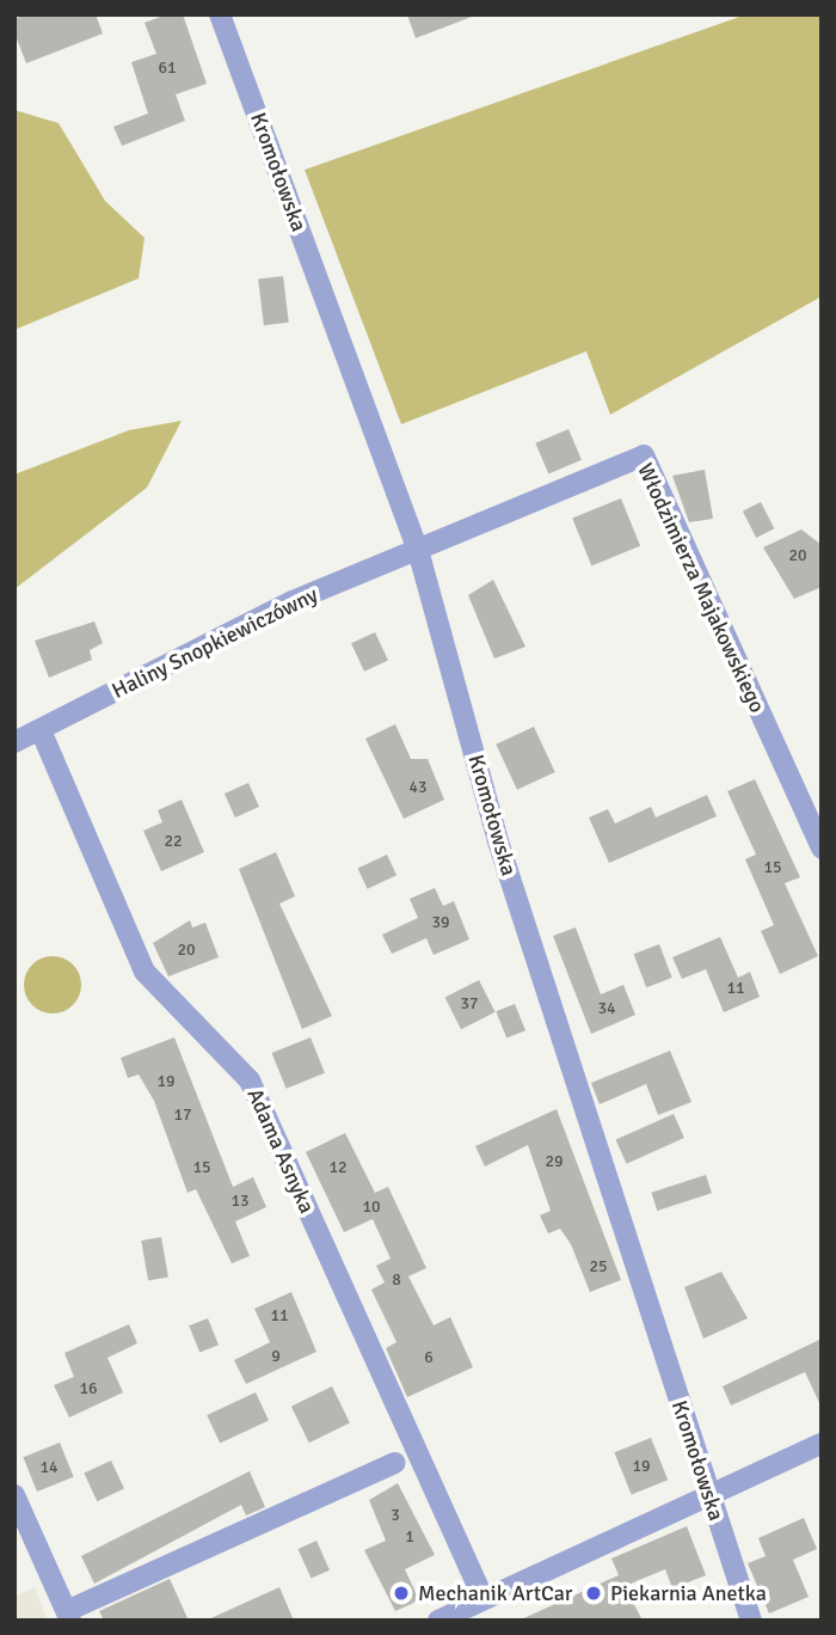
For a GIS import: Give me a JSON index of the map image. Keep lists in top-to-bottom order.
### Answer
{
  "streets": {
    "street": [
      "Kromołowska",
      "Włodzimierza Majakowskiego",
      "Haliny Snopkiewiczówny",
      "Adama Asnyka"
    ]
  },
  "crossings": [
    ["Kromołowska", "Włodzimierza Majakowskiego"],
    ["Kromołowska", "Haliny Snopkiewiczówny"],
    ["Włodzimierza Majakowskiego", "Haliny Snopkiewiczówny"],
    ["Haliny Snopkiewiczówny", "Adama Asnyka"]
  ],
  "places": ["Mechanik ArtCar", "Piekarnia Anetka"],
  "house_numbers": [
    "61",
    "20",
    "43",
    "22",
    "15",
    "39",
    "20",
    "11",
    "37",
    "34",
    "19",
    "17",
    "29",
    "15",
    "12",
    "13",
    "10",
    "25",
    "8",
    "11",
    "9",
    "6",
    "16",
    "19",
    "14",
    "3",
    "1"
  ]
}
